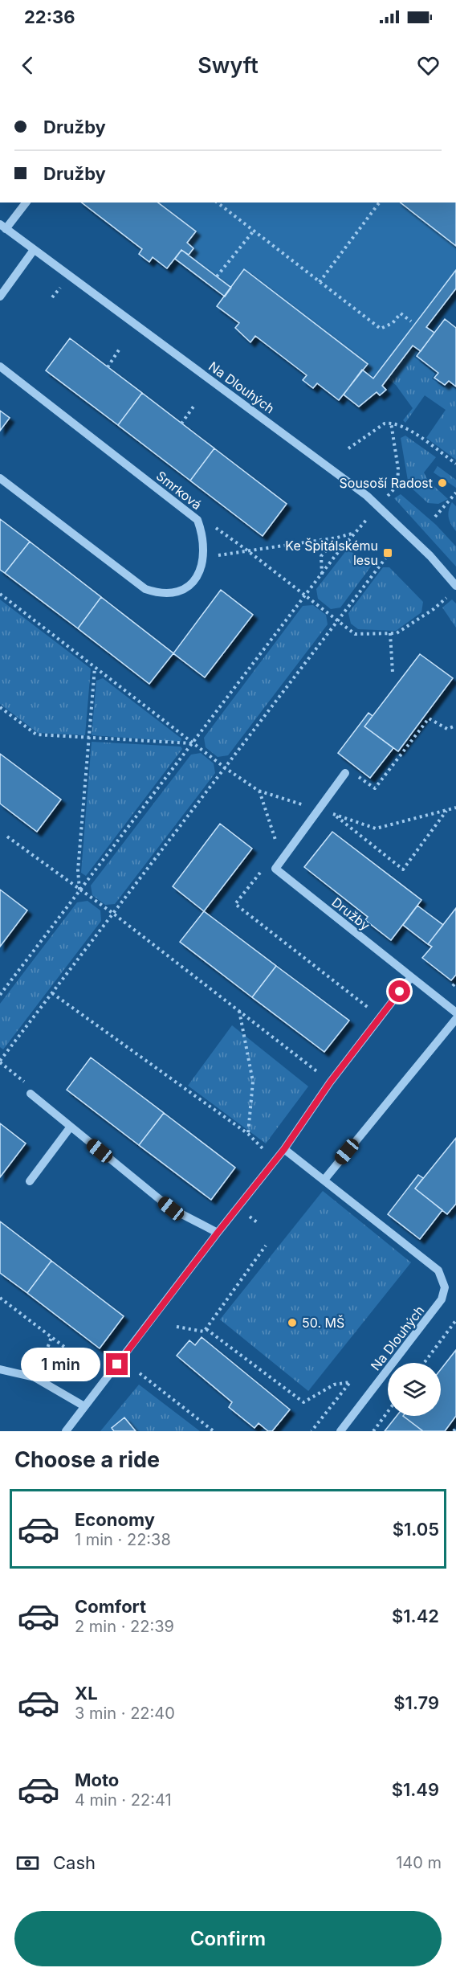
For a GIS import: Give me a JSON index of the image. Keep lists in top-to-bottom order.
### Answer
{
  "streets": {
    "street": ["Na Dlouhých", "Smrková", "Družby"]
  },
  "places": {
    "other": ["Sousoší Radost", "50. MŠ"],
    "transit": ["Ke Špitálskému lesu"]
  },
  "page": {
    "status": "22:36",
    "header": "Swyft",
    "banner": ["Družby", "Družby"],
    "bubble": "1 min",
    "heading": "Choose a ride",
    "list": [
      {
        "name": "Economy",
        "note": "1 min · 22:38",
        "value": "$1.05"
      },
      {
        "name": "Comfort",
        "note": "2 min · 22:39",
        "value": "$1.42"
      },
      {
        "name": "XL",
        "note": "3 min · 22:40",
        "value": "$1.79"
      },
      {
        "name": "Moto",
        "note": "4 min · 22:41",
        "value": "$1.49"
      }
    ],
    "pay": ["Cash", "140 m"],
    "buttons": "Confirm"
  }
}
